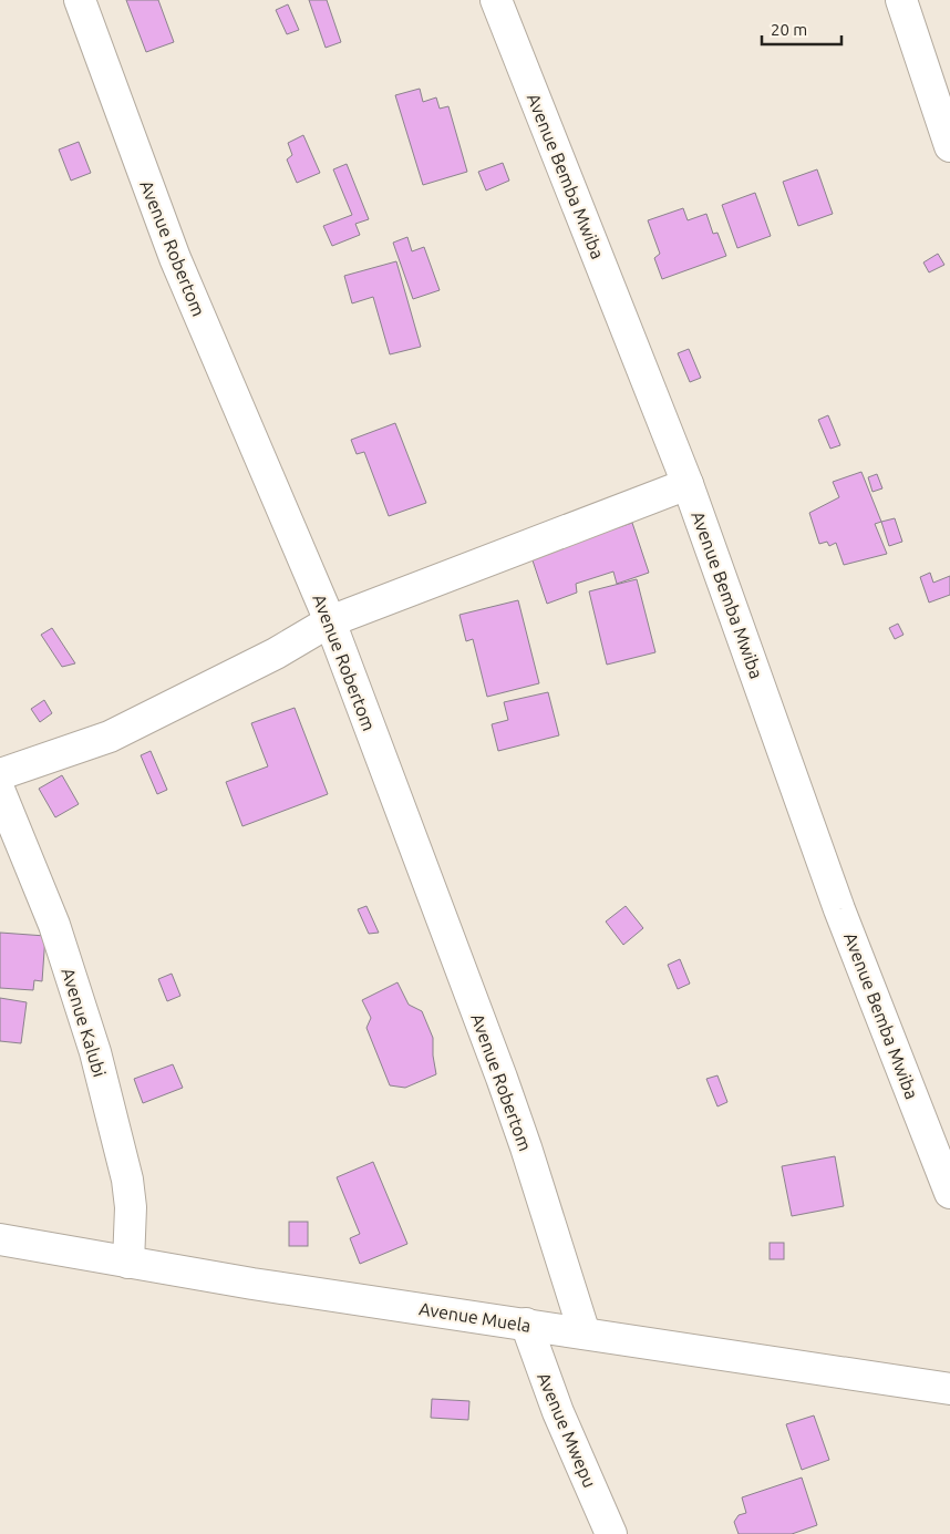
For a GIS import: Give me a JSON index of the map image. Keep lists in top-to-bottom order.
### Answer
{
  "streets": {
    "street": [
      "Avenue Bemba Mwiba",
      "Avenue Robertom",
      "Avenue Kalubi",
      "Avenue Muela",
      "Avenue Mwepu"
    ]
  },
  "crossings": [
    ["Avenue Robertom", "Avenue Muela"],
    ["Avenue Kalubi", "Avenue Muela"],
    ["Avenue Muela", "Avenue Mwepu"]
  ],
  "scale_bar": "20 m"
}
